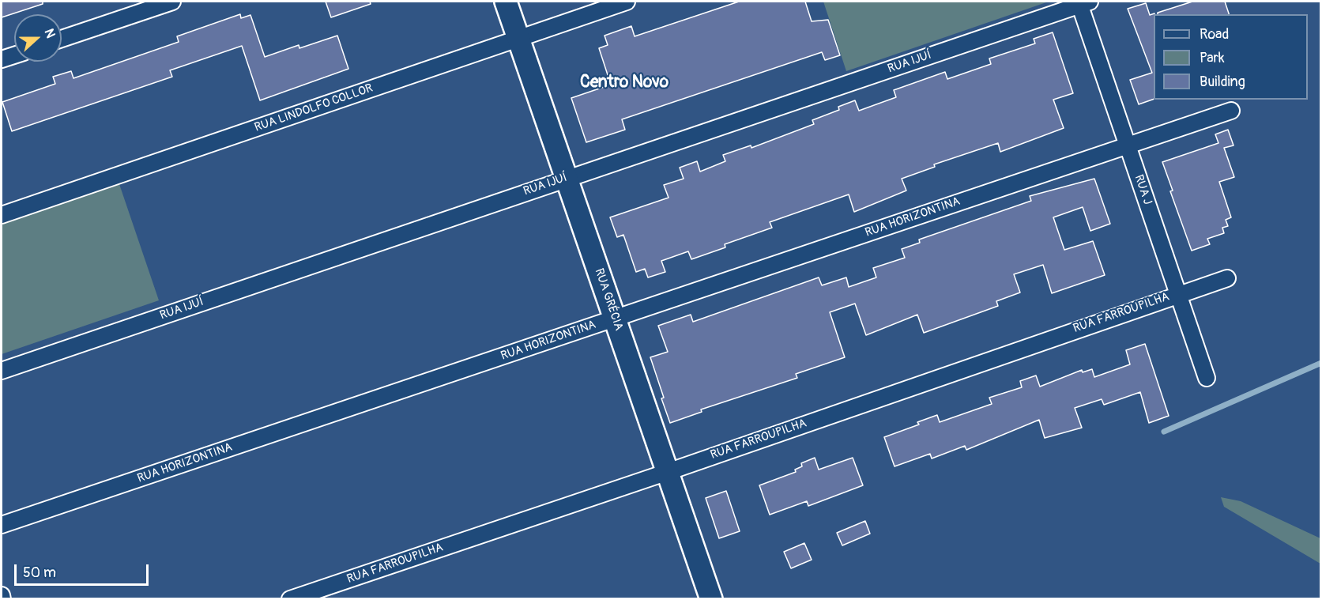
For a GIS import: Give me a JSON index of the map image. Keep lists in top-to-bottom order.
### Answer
{
  "streets": {
    "main road": ["RUA GRÉCIA"],
    "street": [
      "RUA IJUÍ",
      "RUA LINDOLFO COLLOR",
      "RUA J",
      "RUA HORIZONTINA",
      "RUA FARROUPILHA"
    ]
  },
  "crossings": [
    ["RUA IJUÍ", "RUA J"],
    ["RUA IJUÍ", "RUA GRÉCIA"],
    ["RUA LINDOLFO COLLOR", "RUA GRÉCIA"],
    ["RUA J", "RUA HORIZONTINA"],
    ["RUA J", "RUA FARROUPILHA"],
    ["RUA HORIZONTINA", "RUA GRÉCIA"],
    ["RUA GRÉCIA", "RUA FARROUPILHA"]
  ],
  "districts": ["Centro Novo"],
  "legend": ["Road", "Park", "Building"],
  "scale_bar": "50 m",
  "north": "right"
}
